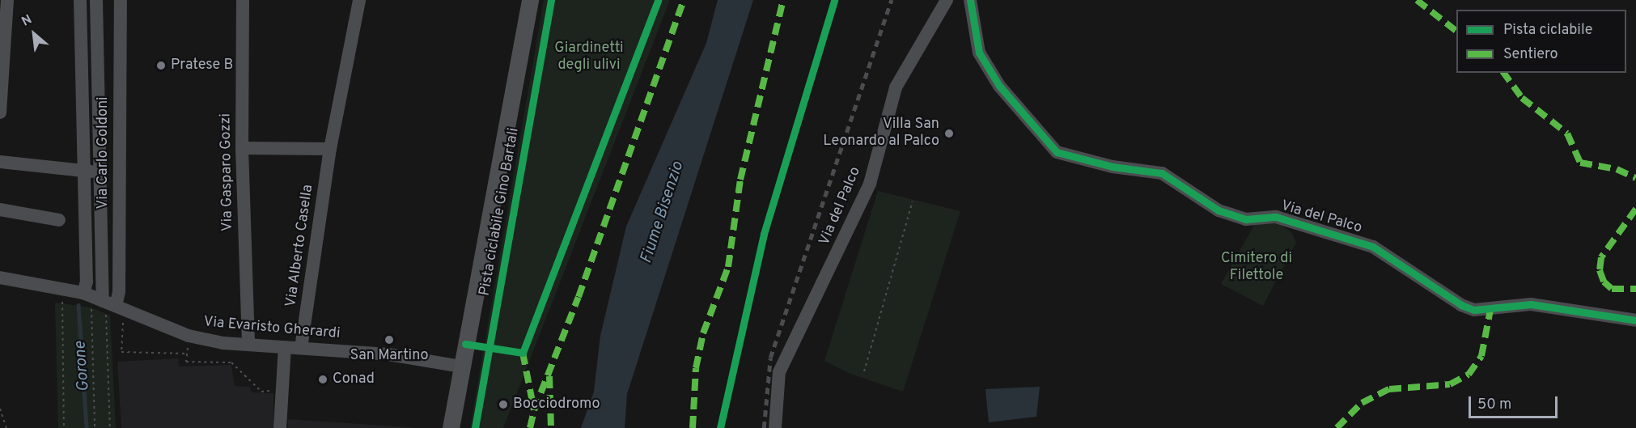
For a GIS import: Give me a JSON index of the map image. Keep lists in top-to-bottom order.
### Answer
{
  "streets": {
    "street": [
      "Via Carlo Goldoni",
      "Via Gasparo Gozzi",
      "Via del Palco",
      "Via Alberto Casella",
      "Via Evaristo Gherardi"
    ],
    "cycle path": ["Pista ciclabile Gino Bartali"]
  },
  "crossings": [
    ["Via Carlo Goldoni", "Via Evaristo Gherardi"],
    ["Via Gasparo Gozzi", "Via Evaristo Gherardi"],
    ["Via Alberto Casella", "Via Evaristo Gherardi"]
  ],
  "water": ["Fiume Bisenzio", "Gorone"],
  "parks": ["Giardinetti degli ulivi", "Cimitero di Filettole"],
  "places": [
    "Pratese B",
    "Villa San Leonardo al Palco",
    "San Martino",
    "Conad",
    "Bocciodromo"
  ],
  "legend": ["Pista ciclabile", "Sentiero"],
  "scale_bar": "50 m",
  "north": "top left"
}
